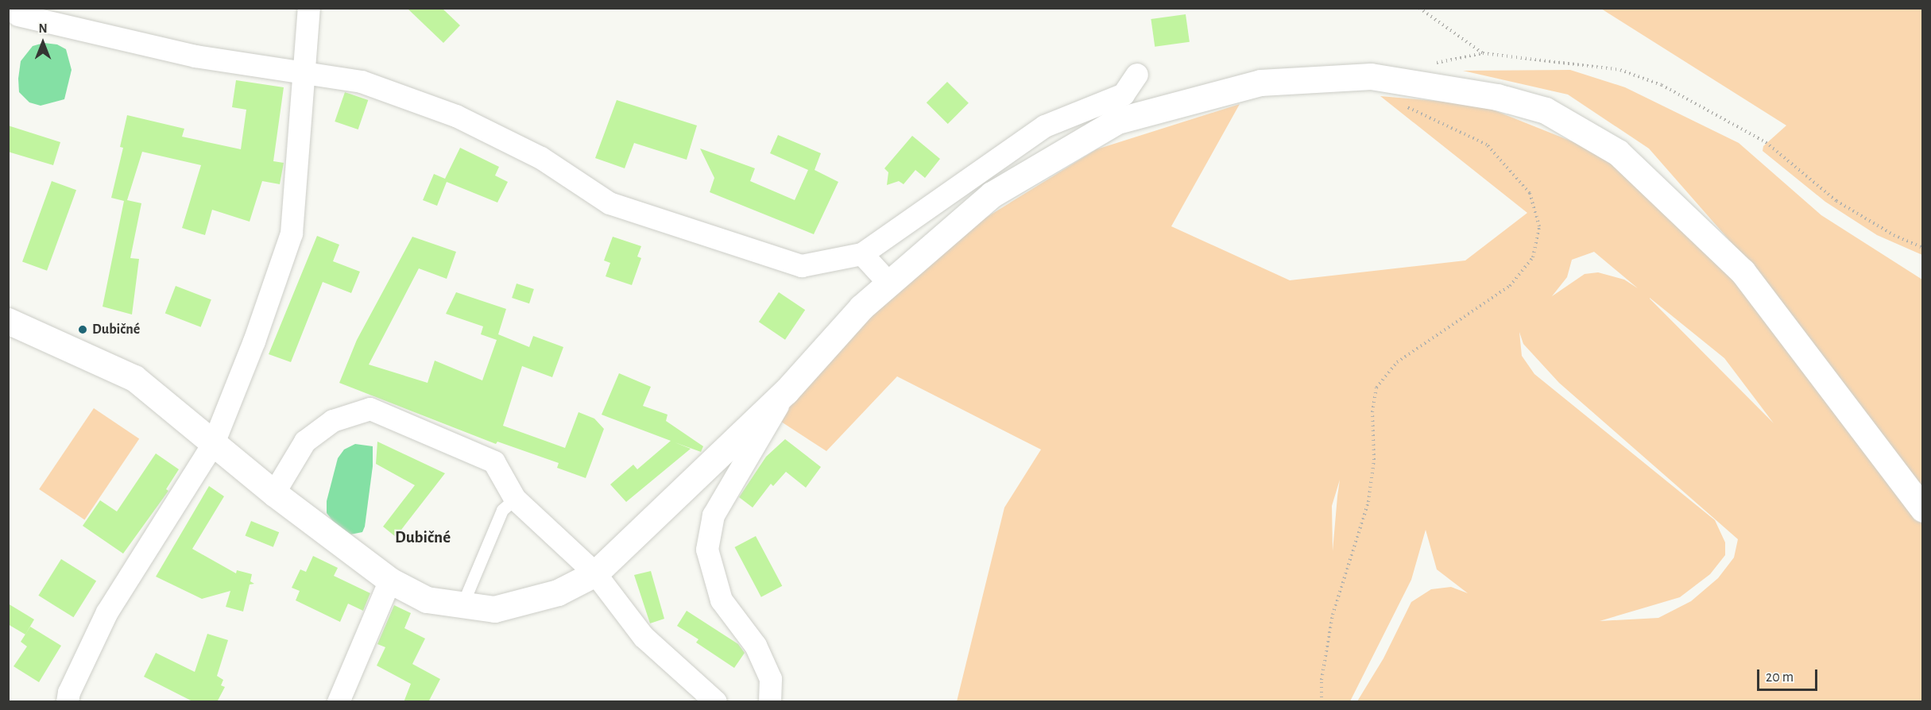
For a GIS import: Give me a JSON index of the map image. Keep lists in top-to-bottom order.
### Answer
{
  "districts": ["Dubičné"],
  "places": ["Dubičné"],
  "scale_bar": "20 m",
  "north": "top"
}
